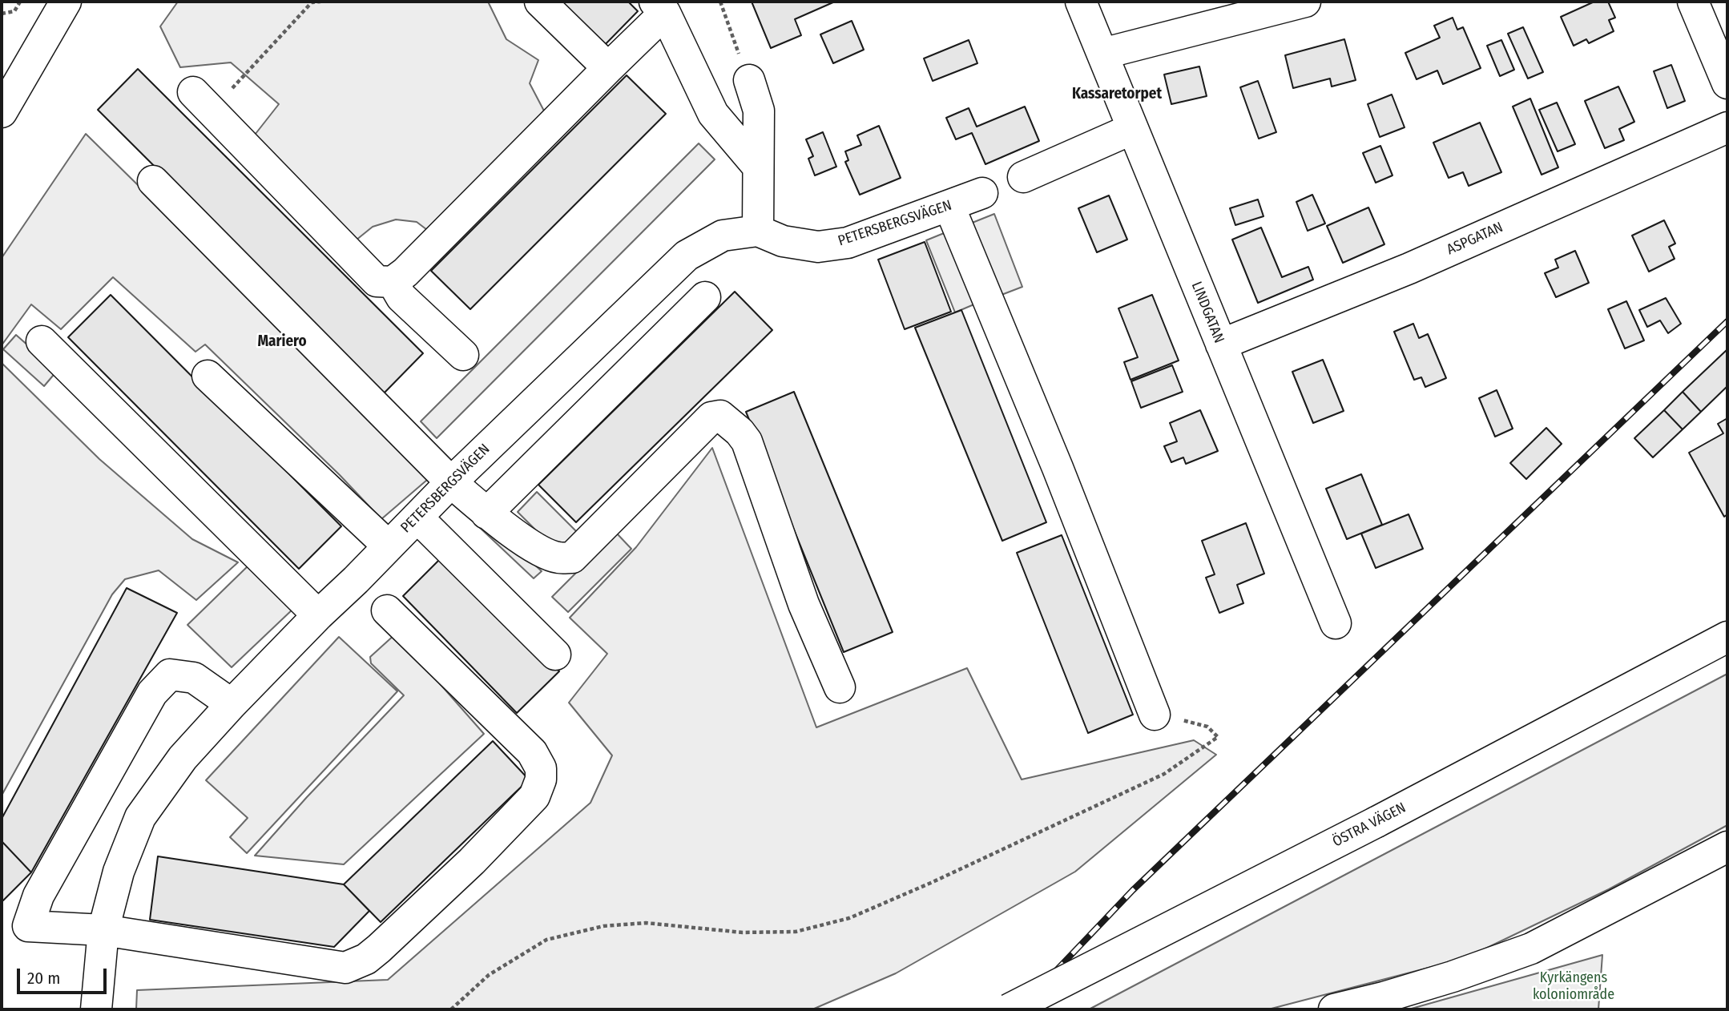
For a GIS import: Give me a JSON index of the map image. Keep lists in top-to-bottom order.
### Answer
{
  "streets": {
    "street": [
      "PETERSBERGSVÄGEN",
      "ASPGATAN",
      "LINDGATAN",
      "ÖSTRA VÄGEN"
    ]
  },
  "crossings": [
    ["ASPGATAN", "LINDGATAN"]
  ],
  "districts": ["Kassaretorpet", "Mariero"],
  "parks": ["Kyrkängens koloniområde"],
  "scale_bar": "20 m"
}
